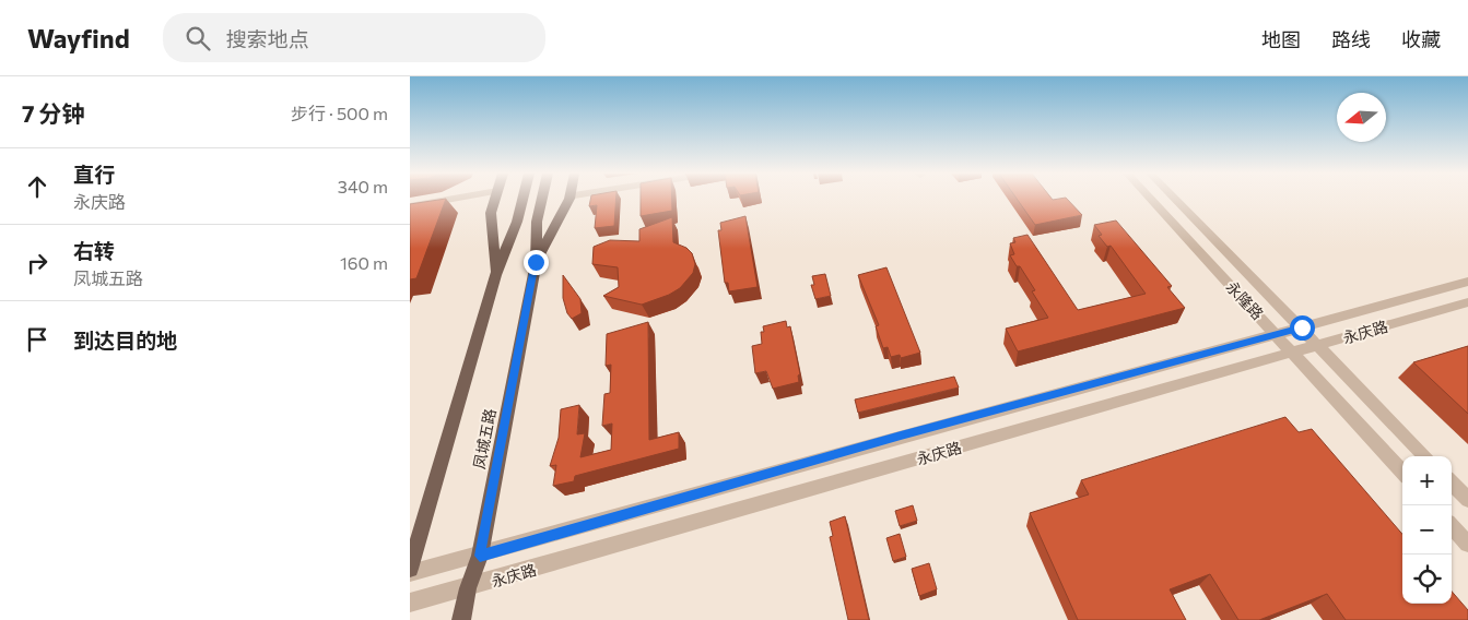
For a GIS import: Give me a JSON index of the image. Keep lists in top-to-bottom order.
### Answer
{
  "streets": {
    "main road": ["凤城五路"],
    "street": ["永隆路", "永庆路"]
  },
  "crossings": [
    ["永隆路", "永庆路"],
    ["永庆路", "凤城五路"]
  ],
  "north": "left",
  "page": {
    "header": "Wayfind",
    "search": "搜索地点",
    "nav": ["地图", "路线", "收藏"],
    "heading": ["7 分钟", "步行 · 500 m"],
    "list": [
      ["直行", "永庆路", "340 m"],
      ["右转", "凤城五路", "160 m"],
      "到达目的地"
    ],
    "map_buttons": ["+", "−"]
  }
}
